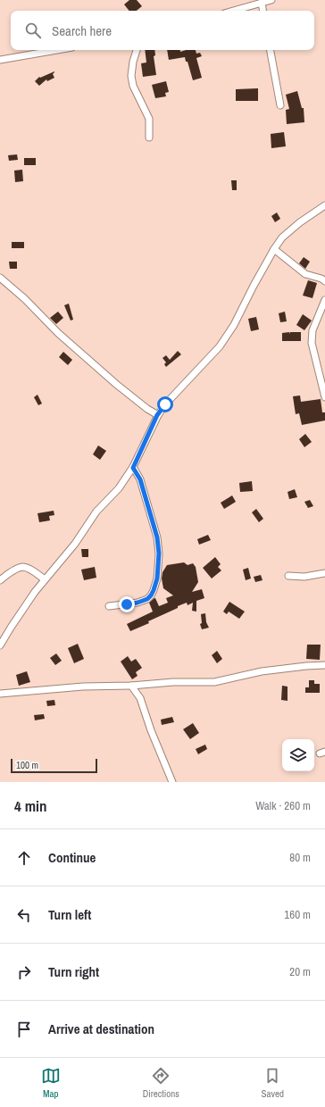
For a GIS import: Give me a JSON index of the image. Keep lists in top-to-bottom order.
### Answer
{
  "scale_bar": "100 m",
  "page": {
    "search": "Search here",
    "scale": "100 m",
    "heading": ["4 min", "Walk · 260 m"],
    "list": [
      ["Continue", "80 m"],
      ["Turn left", "160 m"],
      ["Turn right", "20 m"],
      "Arrive at destination"
    ],
    "nav": ["Map", "Directions", "Saved"]
  }
}
